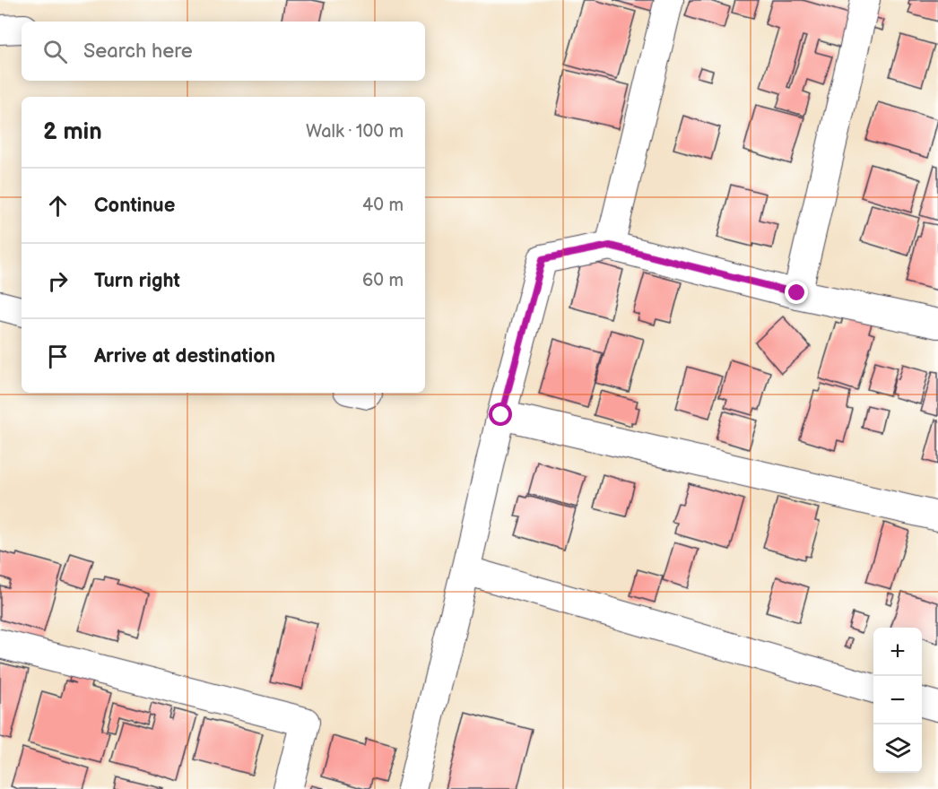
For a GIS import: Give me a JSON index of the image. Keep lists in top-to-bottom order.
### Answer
{
  "page": {
    "search": "Search here",
    "heading": ["2 min", "Walk · 100 m"],
    "list": [
      ["Continue", "40 m"],
      ["Turn right", "60 m"],
      "Arrive at destination"
    ],
    "map_buttons": ["+", "−"]
  }
}
